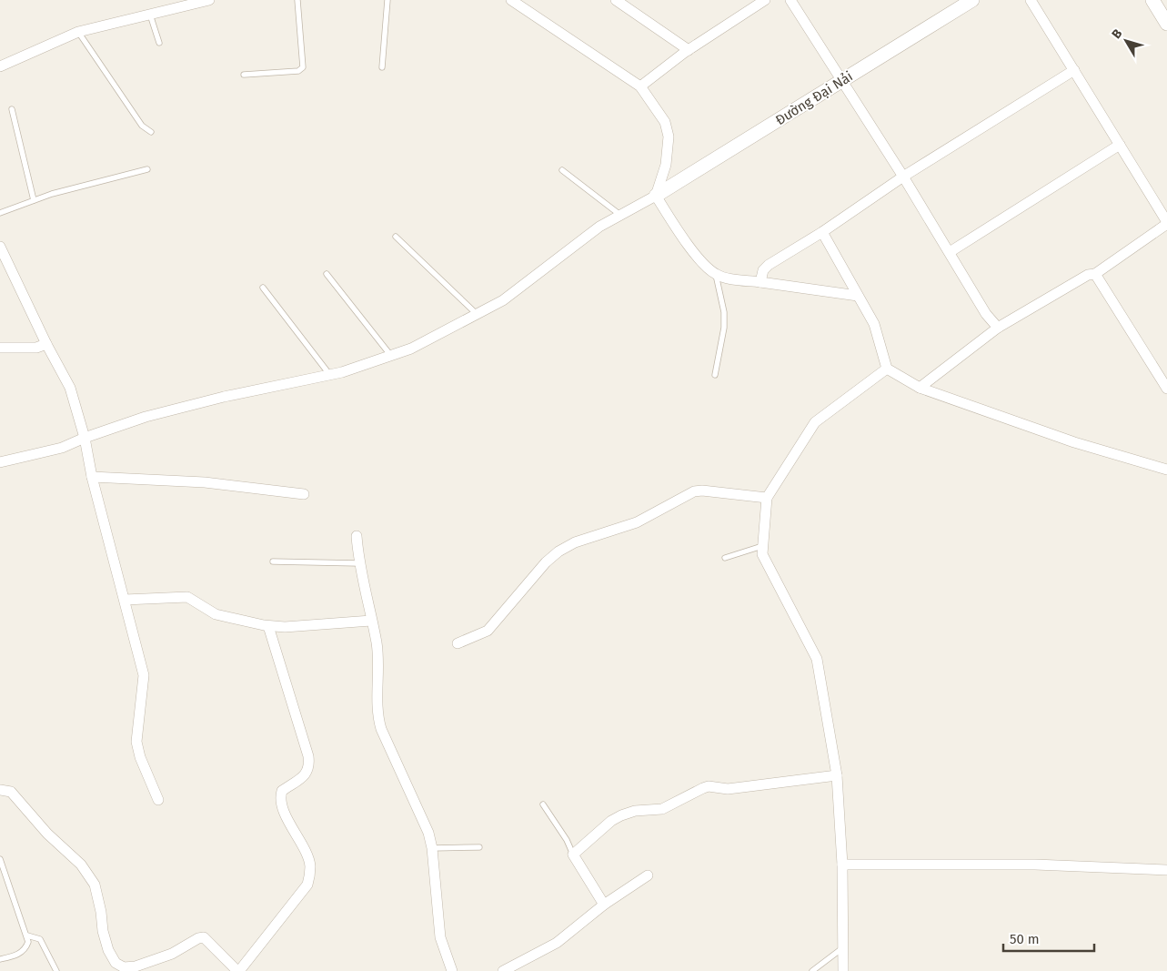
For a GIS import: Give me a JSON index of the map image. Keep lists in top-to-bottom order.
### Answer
{
  "streets": {
    "street": ["Đường Đại Nải"]
  },
  "scale_bar": "50 m",
  "north": "top left"
}
